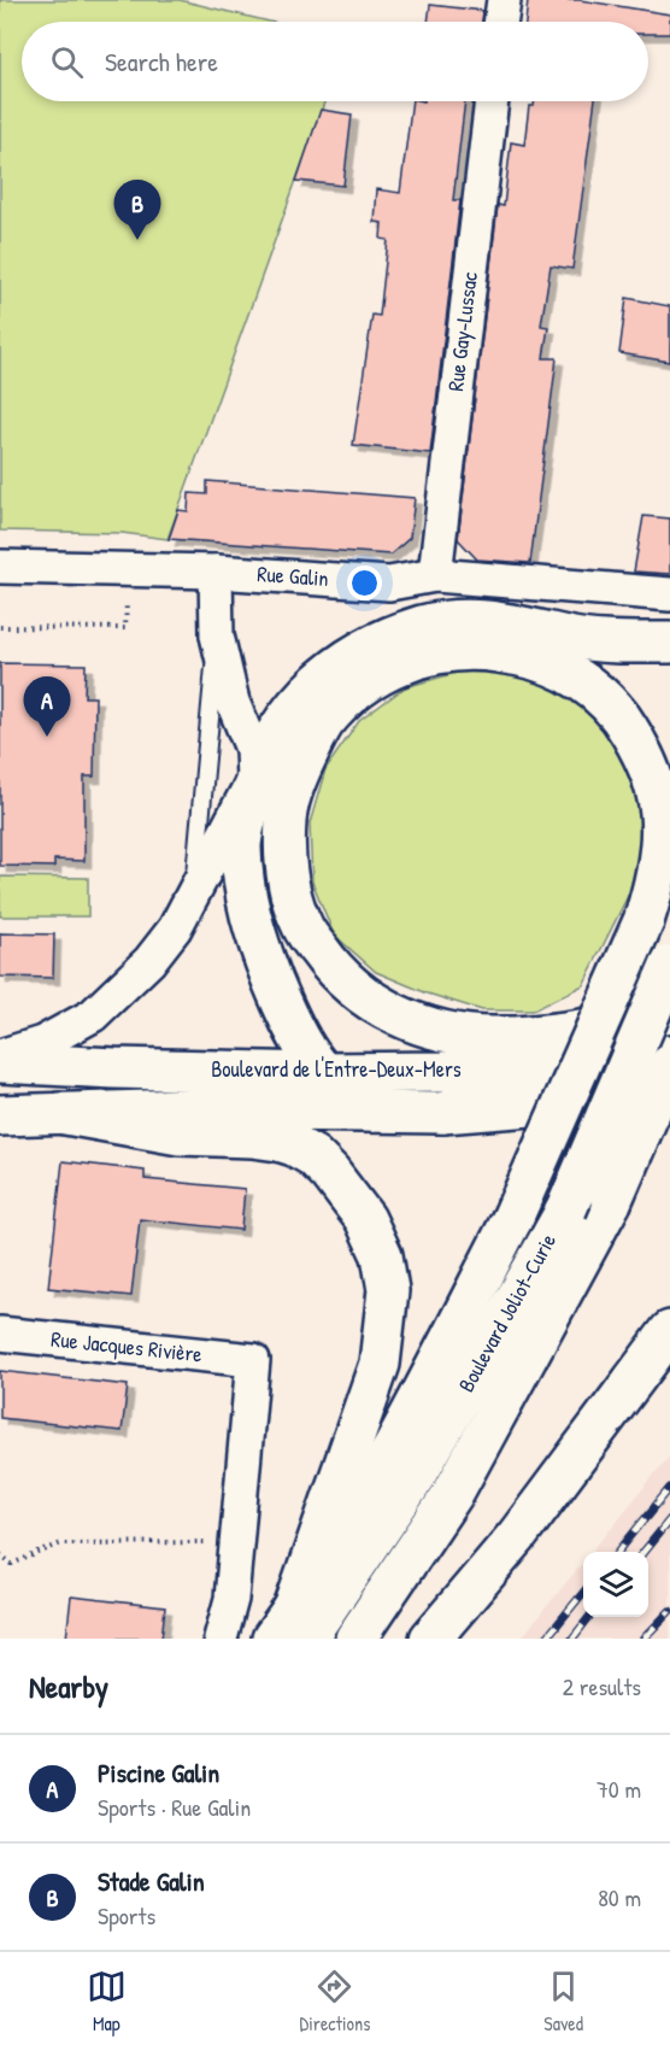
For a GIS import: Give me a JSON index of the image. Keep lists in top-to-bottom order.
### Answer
{
  "streets": {
    "main road": ["Boulevard de l'Entre-Deux-Mers", "Boulevard Joliot-Curie"],
    "street": ["Rue Gay-Lussac", "Rue Galin", "Rue Jacques Rivière"]
  },
  "crossings": [
    ["Rue Gay-Lussac", "Rue Galin"]
  ],
  "page": {
    "search": "Search here",
    "pins": ["B", "A"],
    "heading": ["Nearby", "2 results"],
    "list": [
      {
        "mark": "A",
        "name": "Piscine Galin",
        "note": "Sports · Rue Galin",
        "value": "70 m"
      },
      {
        "mark": "B",
        "name": "Stade Galin",
        "note": "Sports",
        "value": "80 m"
      }
    ],
    "nav": ["Map", "Directions", "Saved"]
  }
}
